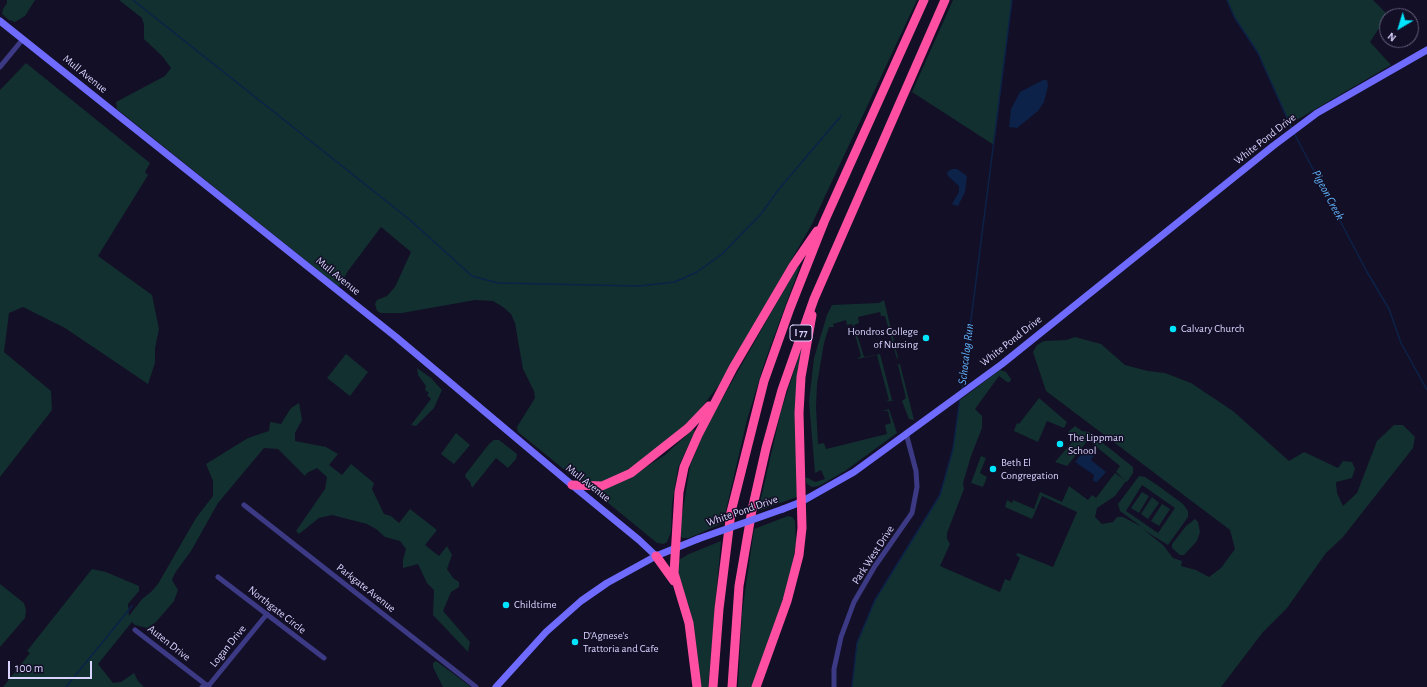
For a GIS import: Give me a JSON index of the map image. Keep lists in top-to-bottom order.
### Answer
{
  "streets": {
    "highway": ["I 77"],
    "street": [
      "Mull Avenue",
      "White Pond Drive",
      "Park West Drive",
      "Parkgate Avenue",
      "Northgate Circle",
      "Auten Drive",
      "Logan Drive"
    ]
  },
  "crossings": [
    ["Mull Avenue", "White Pond Drive"],
    ["White Pond Drive", "Park West Drive"],
    ["Northgate Circle", "Logan Drive"],
    ["Auten Drive", "Logan Drive"]
  ],
  "water": ["Pigeon Creek", "Schocalog Run"],
  "places": [
    "Calvary Church",
    "Hondros College of Nursing",
    "The Lippman School",
    "Beth El Congregation",
    "Childtime",
    "D'Agnese's Trattoria and Cafe"
  ],
  "scale_bar": "100 m",
  "north": "bottom left"
}
